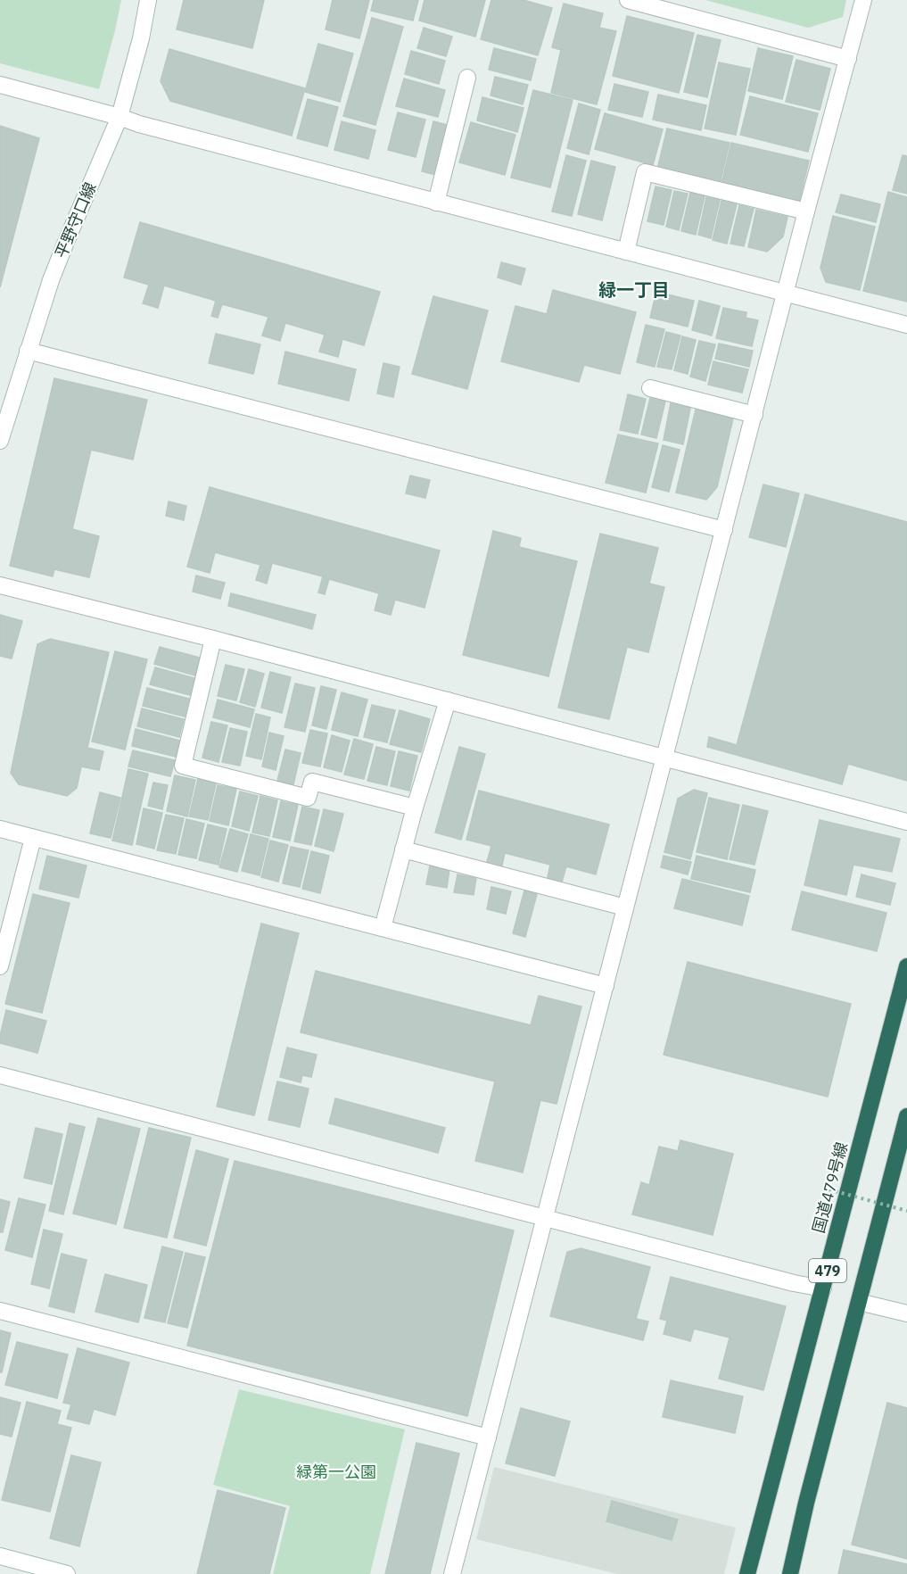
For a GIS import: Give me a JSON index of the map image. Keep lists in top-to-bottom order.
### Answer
{
  "streets": {
    "highway": ["国道479号線", "479"],
    "street": ["平野守口線"]
  },
  "districts": ["緑一丁目"],
  "parks": ["緑第一公園"]
}
